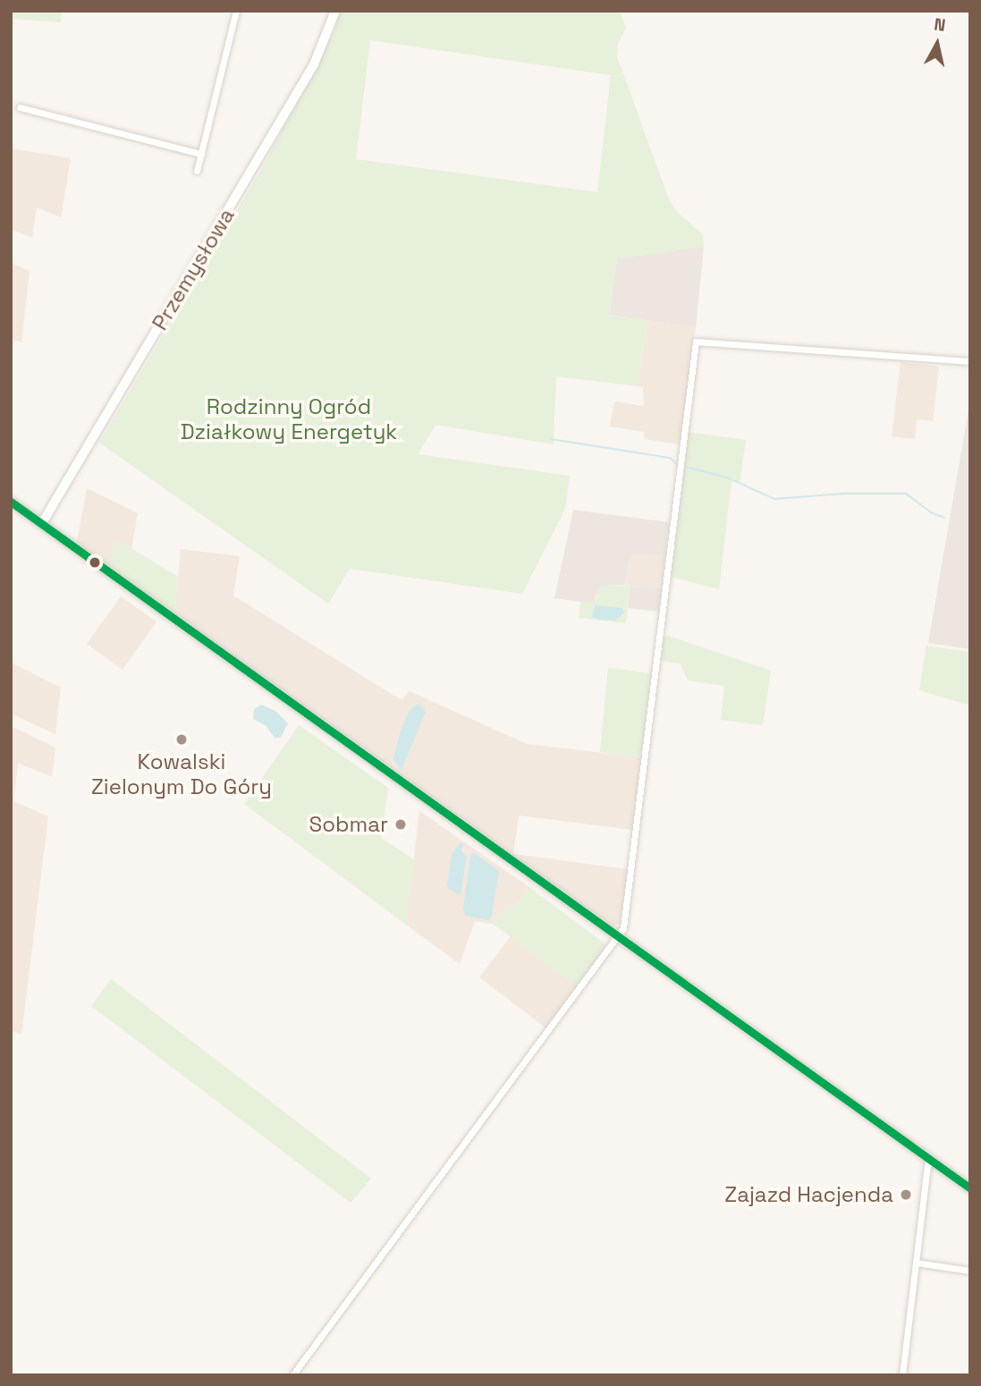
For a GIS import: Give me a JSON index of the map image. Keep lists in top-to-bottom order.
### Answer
{
  "streets": {
    "main road": ["Przemysłowa"]
  },
  "parks": ["Rodzinny Ogród Działkowy Energetyk"],
  "places": ["Kowalski Zielonym Do Góry", "Sobmar", "Zajazd Hacjenda"],
  "north": "top"
}
